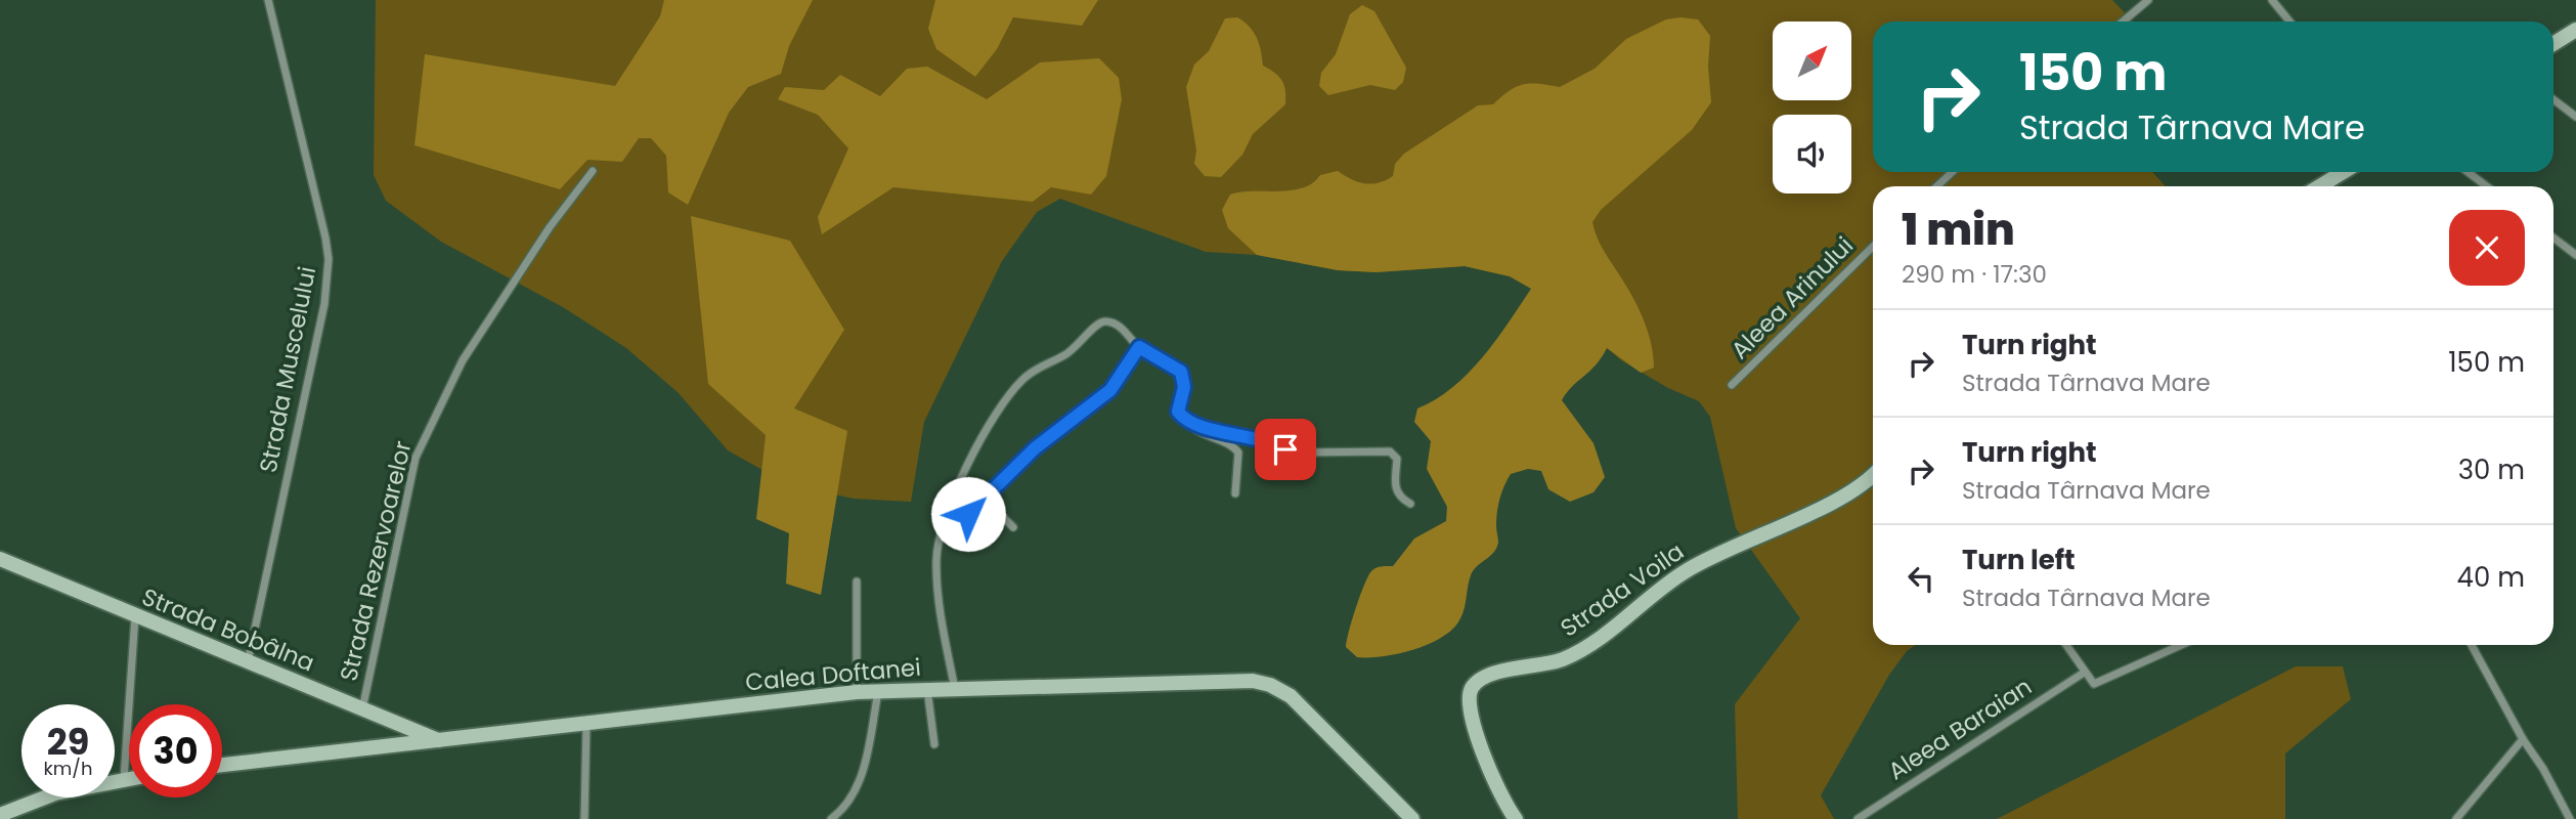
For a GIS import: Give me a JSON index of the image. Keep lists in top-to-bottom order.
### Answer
{
  "streets": {
    "main road": ["Strada Voila", "Strada Bobâlna", "Calea Doftanei"],
    "street": [
      "Aleea Arinului",
      "Strada Muscelului",
      "Strada Rezervoarelor",
      "Aleea Baraian"
    ]
  },
  "crossings": [
    ["Strada Muscelului", "Strada Bobâlna"],
    ["Strada Rezervoarelor", "Strada Bobâlna"],
    ["Strada Bobâlna", "Calea Doftanei"]
  ],
  "north": "top right",
  "page": {
    "turn": ["150 m", "Strada Târnava Mare"],
    "heading": ["1 min", "290 m · 17:30"],
    "list": [
      {
        "name": "Turn right",
        "note": "Strada Târnava Mare",
        "value": "150 m"
      },
      {
        "name": "Turn right",
        "note": "Strada Târnava Mare",
        "value": "30 m"
      },
      {
        "name": "Turn left",
        "note": "Strada Târnava Mare",
        "value": "40 m"
      }
    ],
    "speed": "29 km/h",
    "limit": "30"
  }
}
